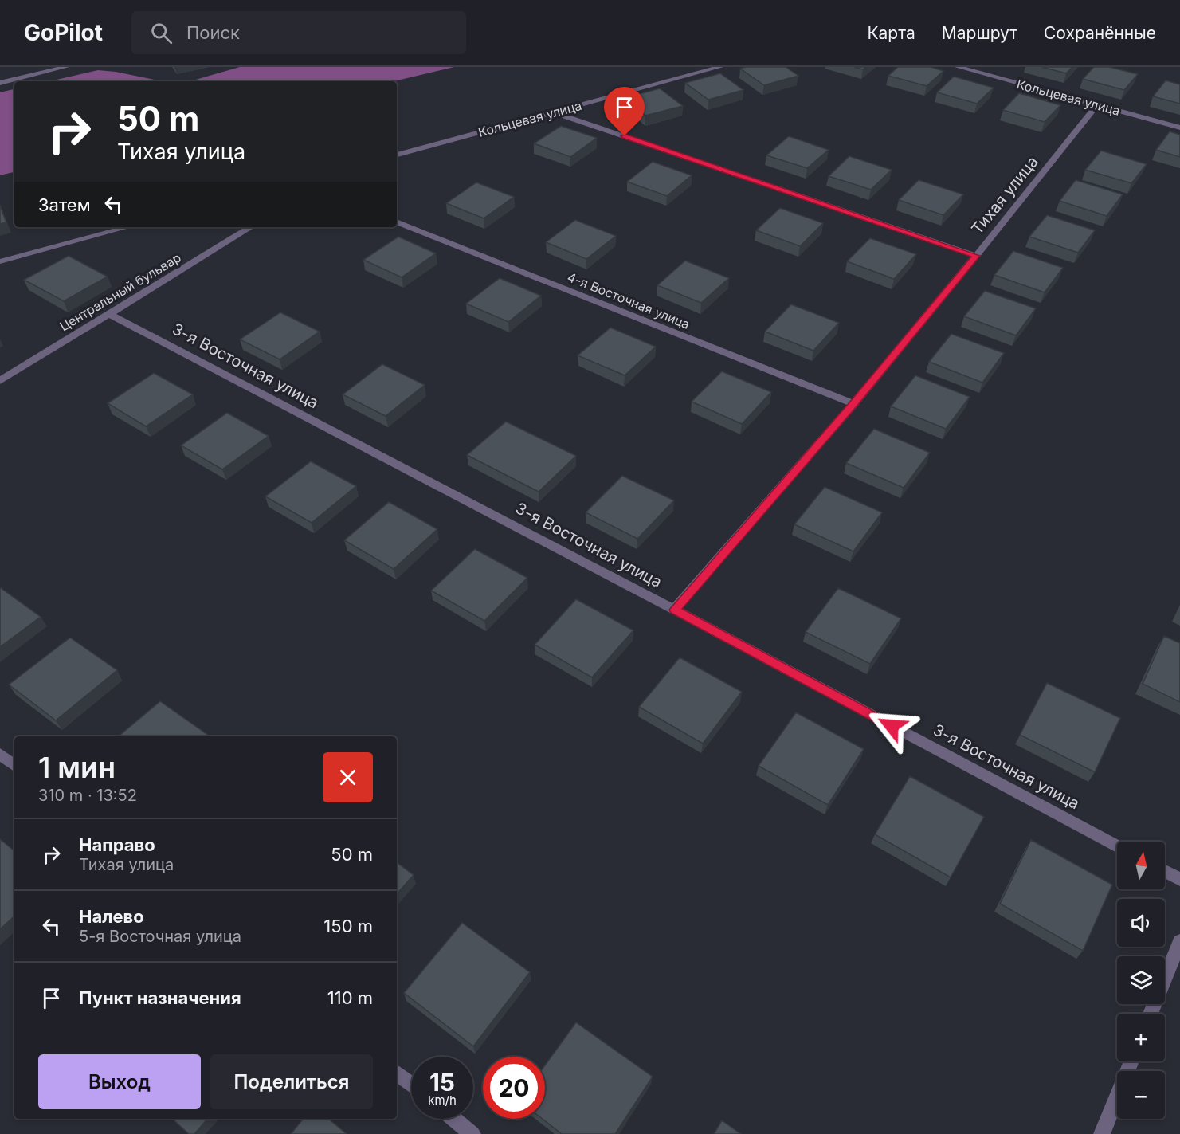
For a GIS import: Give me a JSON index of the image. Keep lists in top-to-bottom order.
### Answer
{
  "streets": {
    "lane": [
      "Кольцевая улица",
      "Тихая улица",
      "Центральный бульвар",
      "4-я Восточная улица",
      "3-я Восточная улица"
    ]
  },
  "crossings": [
    ["Кольцевая улица", "Тихая улица"],
    ["Тихая улица", "4-я Восточная улица"],
    ["Тихая улица", "3-я Восточная улица"],
    ["Центральный бульвар", "3-я Восточная улица"]
  ],
  "north": "top",
  "page": {
    "header": "GoPilot",
    "search": "Поиск",
    "nav": ["Карта", "Маршрут", "Сохранённые"],
    "turn": ["50 m", "Тихая улица"],
    "then": "Затем",
    "heading": ["1 мин", "310 m · 13:52"],
    "list": [
      {
        "name": "Направо",
        "note": "Тихая улица",
        "value": "50 m"
      },
      {
        "name": "Налево",
        "note": "5-я Восточная улица",
        "value": "150 m"
      },
      {
        "name": "Пункт назначения",
        "value": "110 m"
      }
    ],
    "map_buttons": ["+", "−"],
    "buttons": ["Выход", "Поделиться"],
    "speed": "15 km/h",
    "limit": "20"
  }
}
